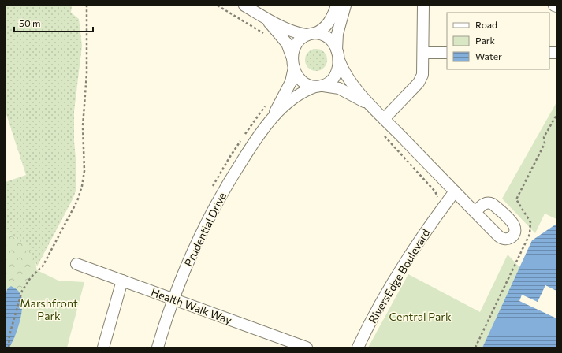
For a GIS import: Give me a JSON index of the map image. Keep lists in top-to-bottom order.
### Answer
{
  "streets": {
    "street": ["Prudential Drive", "RiversEdge Boulevard", "Health Walk Way"]
  },
  "crossings": [
    ["Prudential Drive", "Health Walk Way"]
  ],
  "parks": ["Marshfront Park", "Central Park"],
  "legend": ["Road", "Park", "Water"],
  "scale_bar": "50 m"
}
